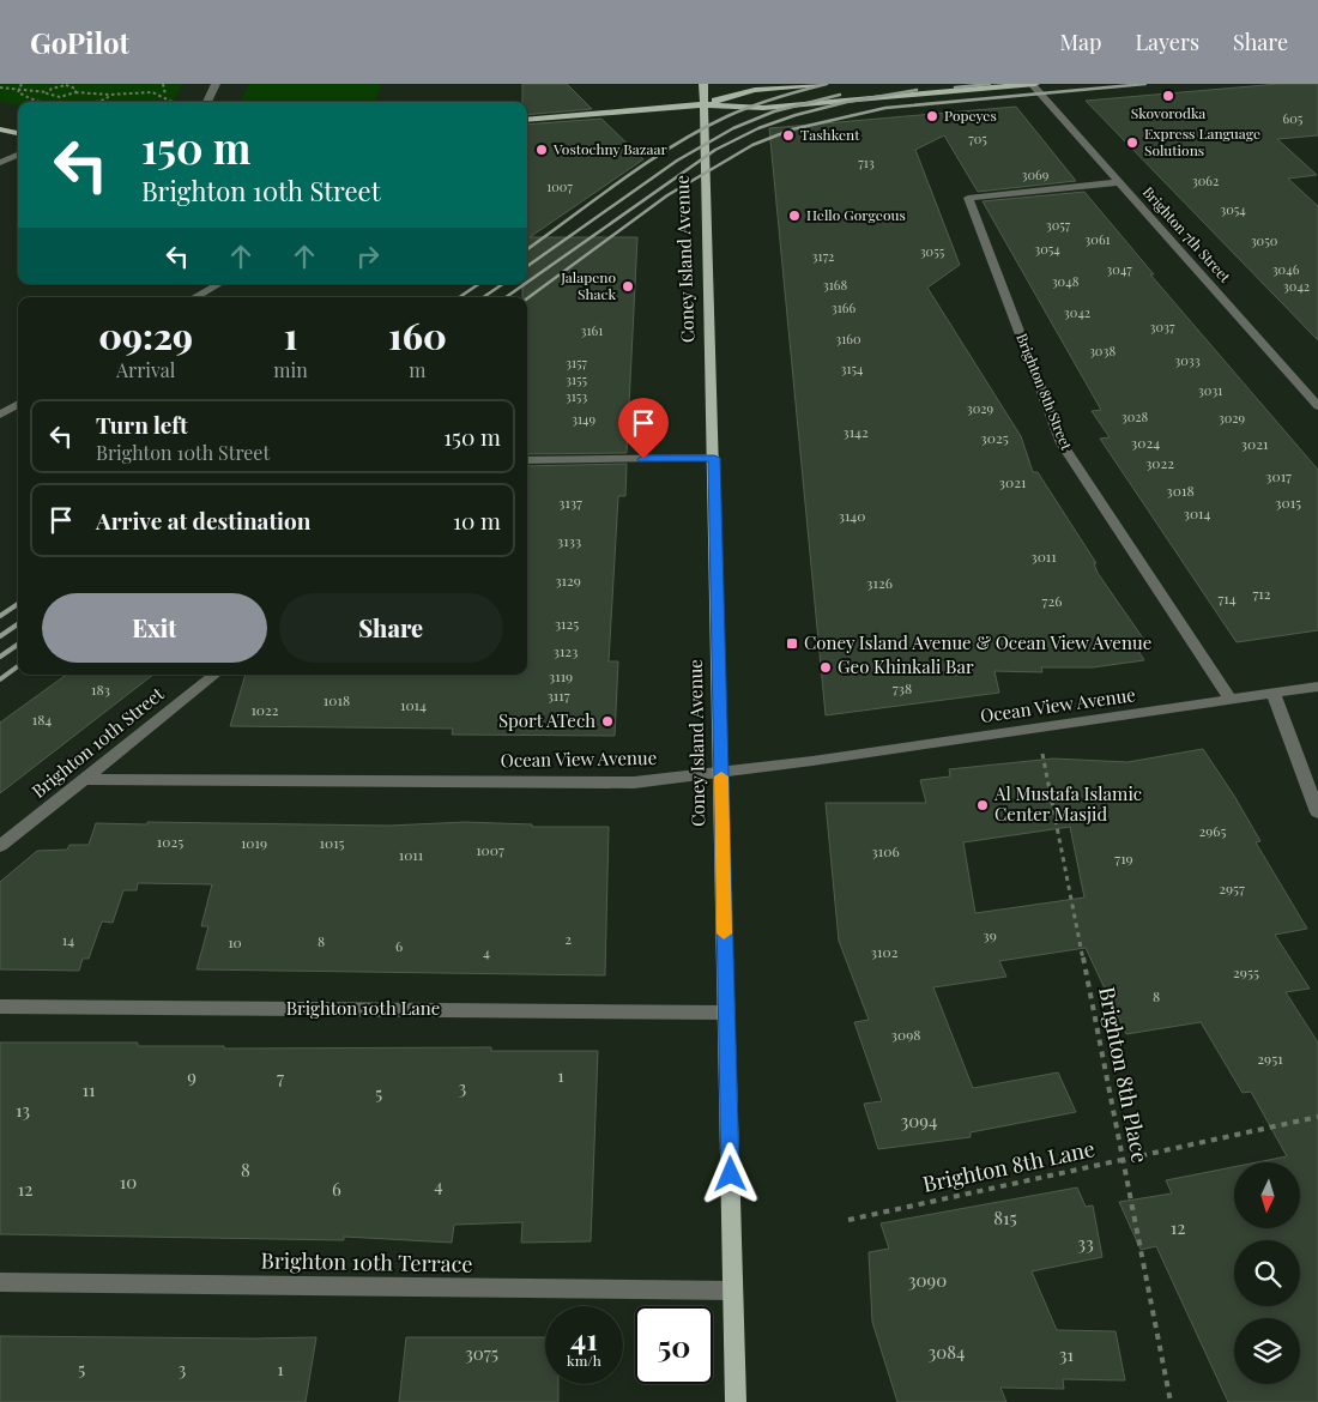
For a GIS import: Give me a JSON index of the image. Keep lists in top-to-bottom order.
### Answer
{
  "streets": {
    "main road": ["Coney Island Avenue"],
    "street": [
      "Brighton 7th Street",
      "Brighton 8th Street",
      "Ocean View Avenue",
      "Brighton 10th Street",
      "Brighton 10th Lane",
      "Brighton 10th Terrace"
    ],
    "path": ["Brighton 8th Place", "Brighton 8th Lane"]
  },
  "crossings": [
    ["Brighton 7th Street", "Brighton 8th Street"],
    ["Coney Island Avenue", "Ocean View Avenue"],
    ["Coney Island Avenue", "Brighton 10th Lane"],
    ["Coney Island Avenue", "Brighton 10th Terrace"],
    ["Brighton 8th Street", "Ocean View Avenue"],
    ["Ocean View Avenue", "Brighton 10th Street"],
    ["Brighton 8th Place", "Brighton 8th Lane"]
  ],
  "places": {
    "other": [
      "Skovorodka",
      "Popeyes",
      "Tashkent",
      "Express Language Solutions",
      "Vostochny Bazaar",
      "Hello Gorgeous",
      "Jalapeno Shack",
      "Geo Khinkali Bar",
      "Sport ATech",
      "Al Mustafa Islamic Center Masjid"
    ],
    "transit": ["Coney Island Avenue & Ocean View Avenue"]
  },
  "house_numbers": [
    "605",
    "705",
    "713",
    "3069",
    "3062",
    "1007",
    "3054",
    "3057",
    "3061",
    "3050",
    "3054",
    "3055",
    "3172",
    "3047",
    "3046",
    "3048",
    "3168",
    "3042",
    "3166",
    "3042",
    "3037",
    "3161",
    "3160",
    "3038",
    "3033",
    "3157",
    "3154",
    "3155",
    "3031",
    "3153",
    "3029",
    "3028",
    "3029",
    "3149",
    "3142",
    "3025",
    "3024",
    "3021",
    "3022",
    "3017",
    "3021",
    "3018",
    "3137",
    "3015",
    "3014",
    "3140",
    "3133",
    "3011",
    "3129",
    "3126",
    "712",
    "714",
    "726",
    "3125",
    "3123",
    "3119",
    "738",
    "183",
    "3117",
    "1018",
    "1014",
    "1022",
    "184",
    "2965",
    "1025",
    "1019",
    "1015",
    "1007",
    "3106",
    "1011",
    "719",
    "2957",
    "39",
    "2",
    "14",
    "8",
    "10",
    "6",
    "4",
    "3102",
    "2955",
    "8",
    "3098",
    "2951",
    "1",
    "9",
    "7",
    "3",
    "11",
    "5",
    "13",
    "3094",
    "8",
    "10",
    "4",
    "12",
    "6",
    "815",
    "12",
    "33",
    "3090",
    "3084",
    "3075",
    "31",
    "5",
    "3",
    "1"
  ],
  "north": "bottom",
  "page": {
    "header": "GoPilot",
    "nav": ["Map", "Layers", "Share"],
    "turn": ["150 m", "Brighton 10th Street"],
    "eta": [
      "09:29",
      "Arrival",
      "1",
      "min",
      "160",
      "m"
    ],
    "list": [
      {
        "name": "Turn left",
        "note": "Brighton 10th Street",
        "value": "150 m"
      },
      {
        "name": "Arrive at destination",
        "value": "10 m"
      }
    ],
    "buttons": ["Exit", "Share"],
    "speed": "41 km/h",
    "limit": "50"
  }
}
